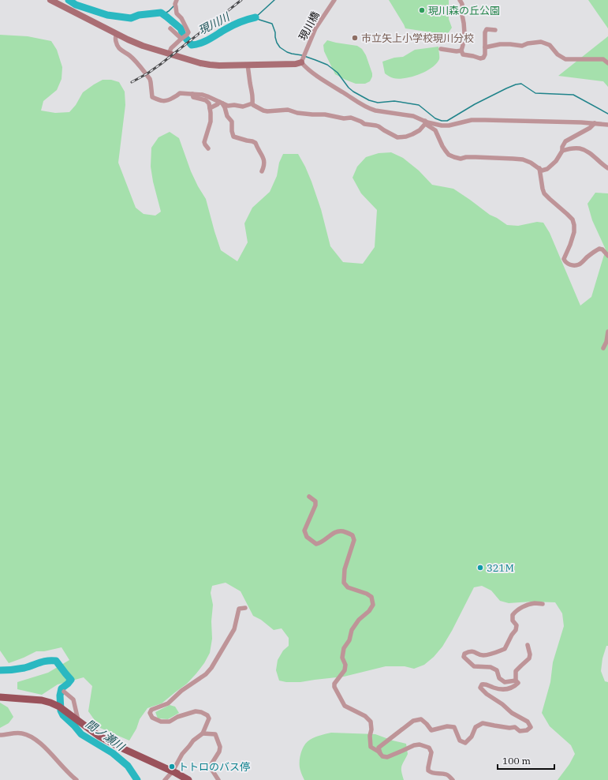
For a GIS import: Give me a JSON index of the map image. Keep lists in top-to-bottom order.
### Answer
{
  "streets": {
    "street": ["現川橋"]
  },
  "water": ["現川川", "間ノ瀬川"],
  "places": [
    "現川森の丘公園",
    "市立矢上小学校現川分校",
    "321M",
    "トトロのバス停"
  ],
  "scale_bar": "100 m"
}
